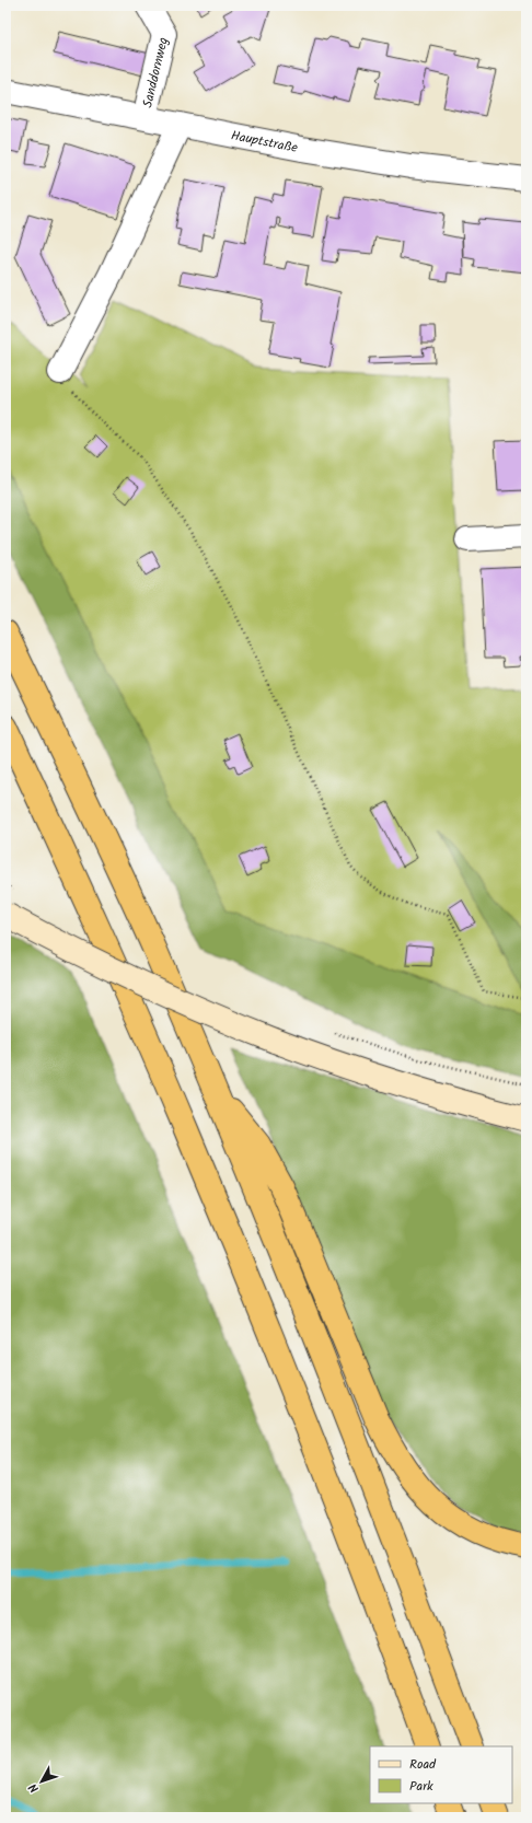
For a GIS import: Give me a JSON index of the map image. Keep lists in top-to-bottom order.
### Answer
{
  "streets": {
    "street": ["Sanddornweg", "Hauptstraße"]
  },
  "crossings": [
    ["Sanddornweg", "Hauptstraße"]
  ],
  "legend": ["Road", "Park"],
  "north": "bottom left"
}
